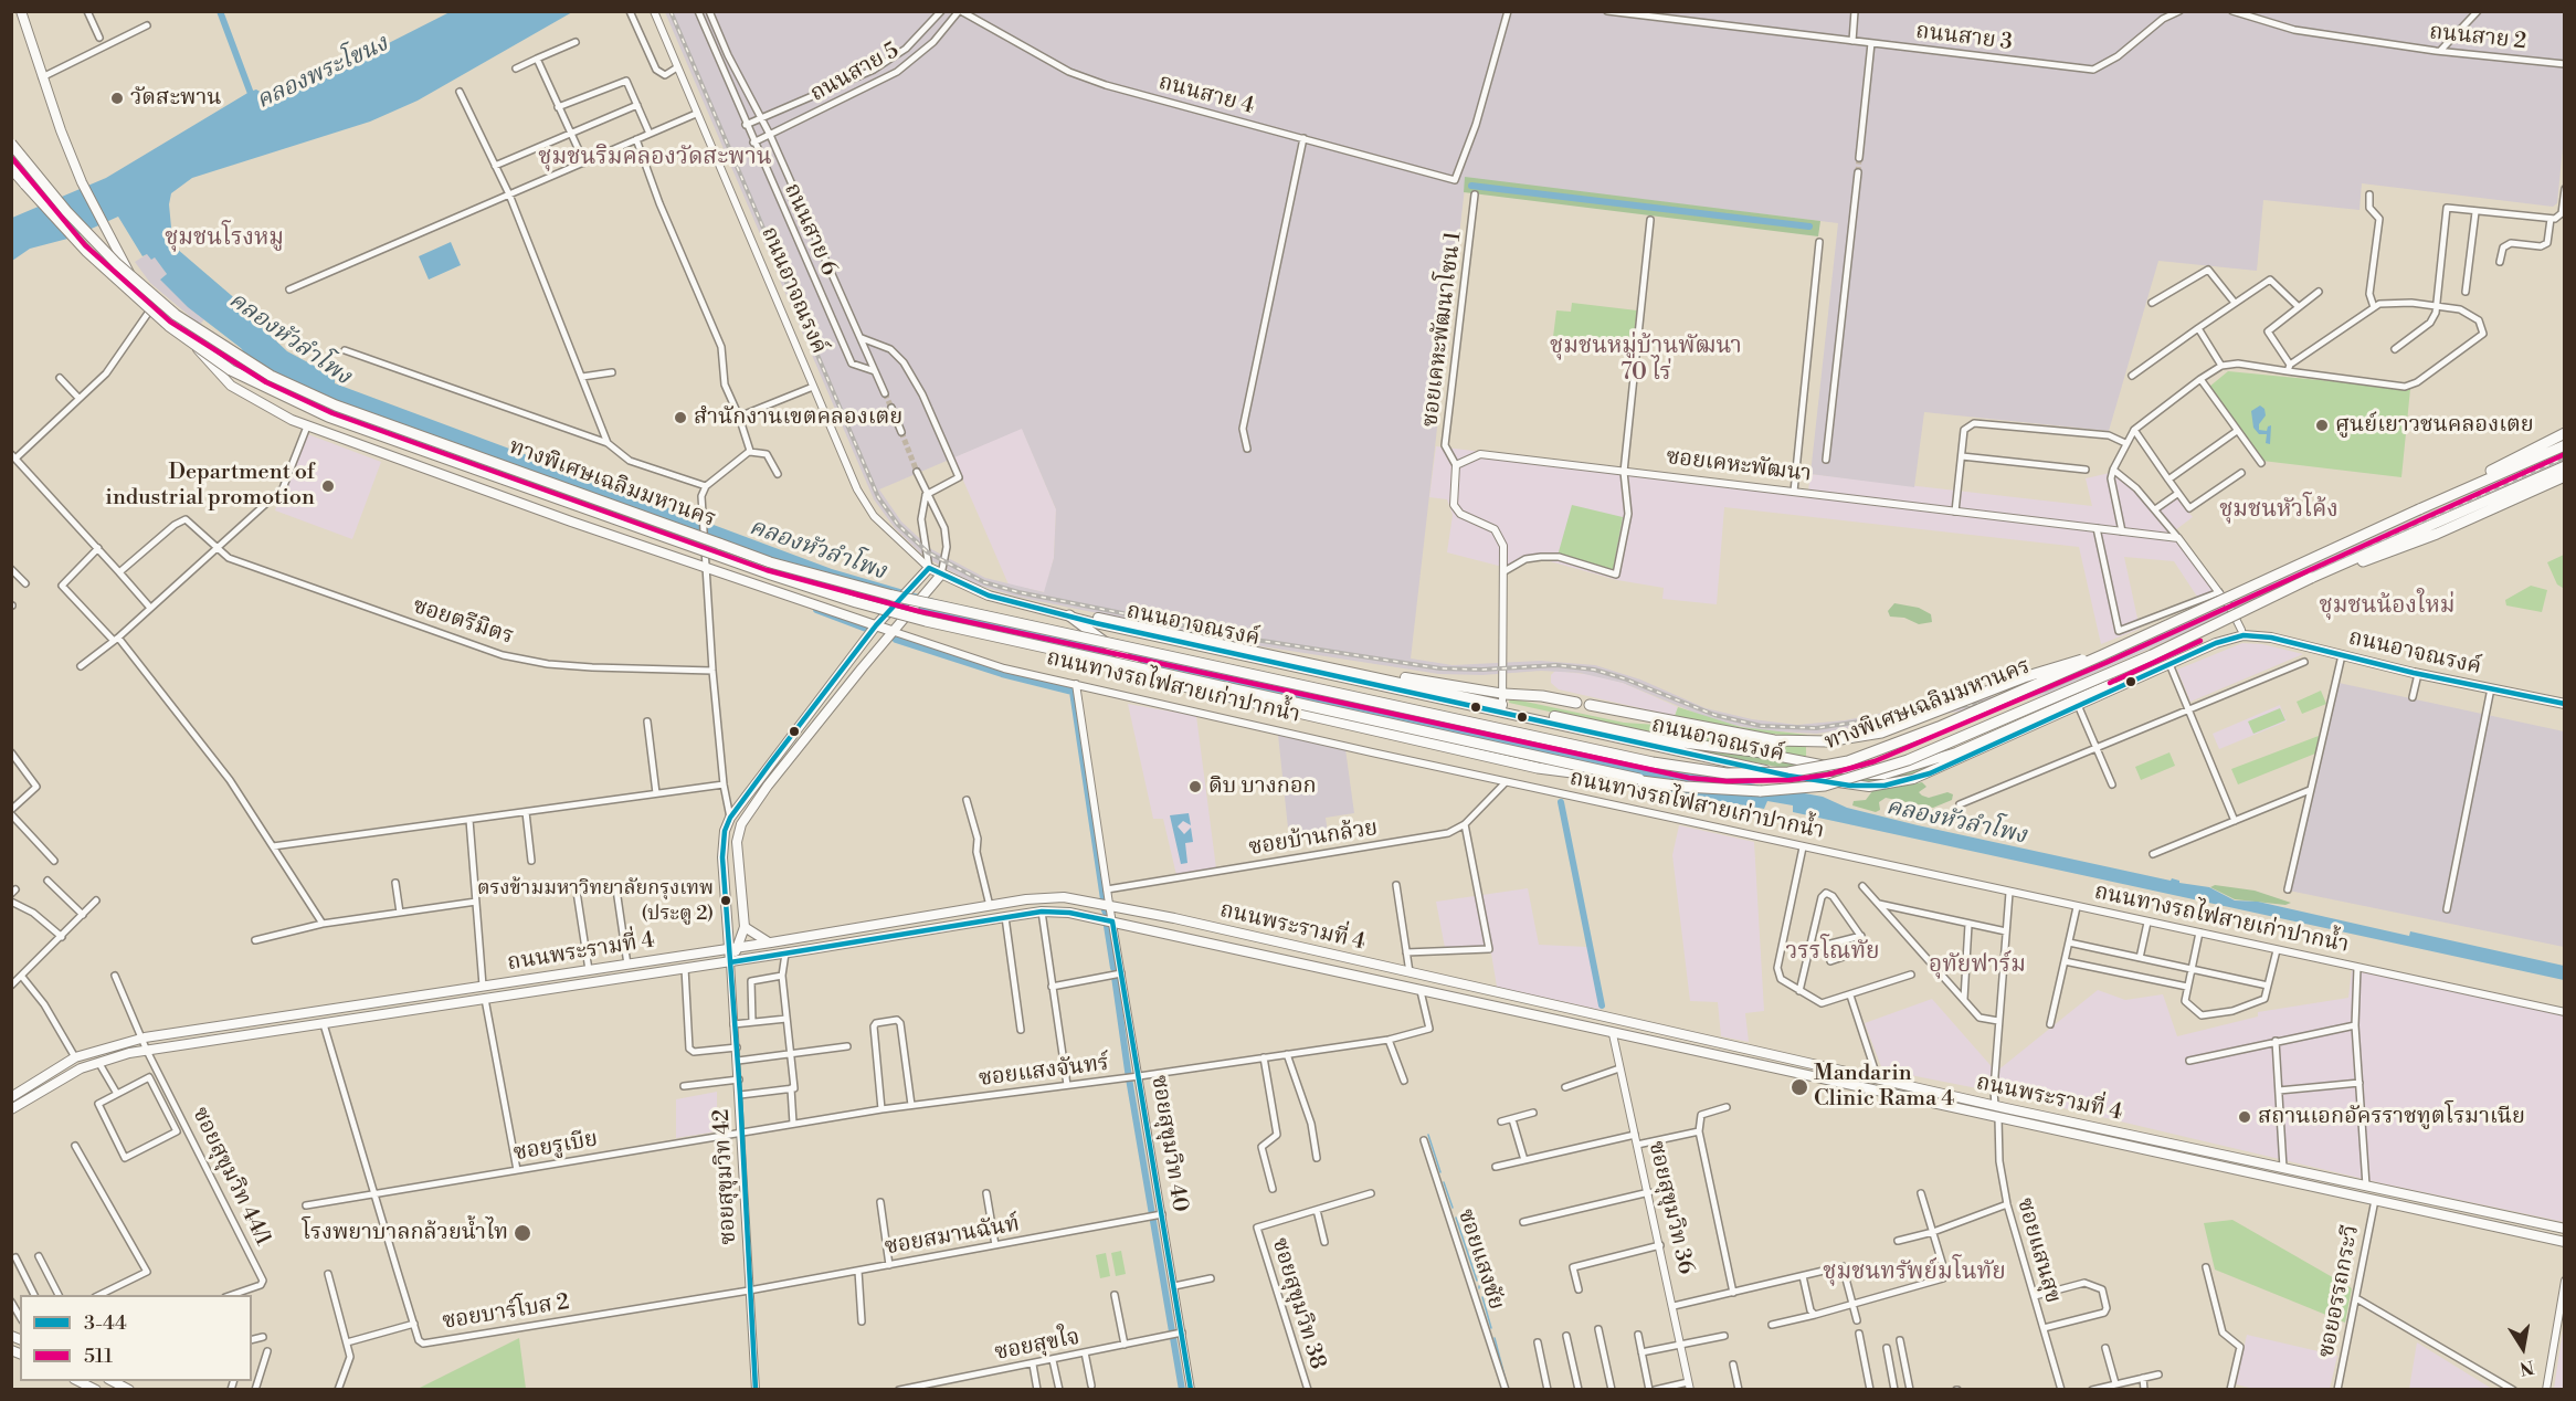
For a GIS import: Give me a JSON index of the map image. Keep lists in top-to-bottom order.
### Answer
{
  "streets": {
    "highway": ["ทางพิเศษเฉลิมมหานคร"],
    "main road": ["ถนนอาจณรงค์", "ถนนทางรถไฟสายเก่าปากน้ำ", "ถนนพระรามที่ 4"],
    "street": [
      "ถนนสาย 3",
      "ถนนสาย 2",
      "ถนนสาย 5",
      "ถนนสาย 4",
      "ถนนสาย 6",
      "ซอยเคหะพัฒนาโซน 1",
      "ซอยเคหะพัฒนา",
      "ซอยตรีมิตร",
      "ซอยบ้านกล้วย",
      "ซอยแสงจันทร์",
      "ซอยสุขุมวิท 40",
      "ซอยรูเบีย",
      "ซอยสุขุมวิท 44/1",
      "ซอยสุขุมวิท 42",
      "ซอยสุขุมวิท 36",
      "ซอยสมานฉันท์",
      "ซอยแสนสุข",
      "ซอยแสงชัย",
      "ซอยอรรถกระวี",
      "ซอยสุขุมวิท 38",
      "ซอยบาร์โบส 2",
      "ซอยสุขใจ"
    ]
  },
  "crossings": [
    ["ถนนสาย 5", "ถนนสาย 4"],
    ["ถนนสาย 5", "ถนนสาย 6"],
    ["ซอยเคหะพัฒนาโซน 1", "ซอยเคหะพัฒนา"],
    ["ถนนทางรถไฟสายเก่าปากน้ำ", "ซอยบ้านกล้วย"],
    ["ถนนทางรถไฟสายเก่าปากน้ำ", "ซอยสุขุมวิท 40"],
    ["ซอยบ้านกล้วย", "ซอยสุขุมวิท 40"],
    ["ถนนพระรามที่ 4", "ซอยแสงจันทร์"],
    ["ถนนพระรามที่ 4", "ซอยสุขุมวิท 40"],
    ["ถนนพระรามที่ 4", "ซอยสุขุมวิท 44/1"],
    ["ถนนพระรามที่ 4", "ซอยสุขุมวิท 42"],
    ["ถนนพระรามที่ 4", "ซอยสุขุมวิท 36"],
    ["ถนนพระรามที่ 4", "ซอยแสนสุข"],
    ["ถนนพระรามที่ 4", "ซอยอรรถกระวี"],
    ["ถนนพระรามที่ 4", "ซอยบาร์โบส 2"],
    ["ซอยแสงจันทร์", "ซอยสุขุมวิท 40"],
    ["ซอยแสงจันทร์", "ซอยรูเบีย"],
    ["ซอยแสงจันทร์", "ซอยสุขุมวิท 42"],
    ["ซอยสุขุมวิท 40", "ซอยสมานฉันท์"],
    ["ซอยสุขุมวิท 40", "ซอยสุขใจ"],
    ["ซอยรูเบีย", "ซอยสุขุมวิท 42"],
    ["ซอยรูเบีย", "ซอยบาร์โบส 2"],
    ["ซอยสุขุมวิท 42", "ซอยสมานฉันท์"],
    ["ซอยสุขุมวิท 42", "ซอยบาร์โบส 2"],
    ["ซอยสมานฉันท์", "ซอยบาร์โบส 2"]
  ],
  "districts": [
    "ชุมชนริมคลองวัดสะพาน",
    "ชุมชนโรงหมู",
    "ชุมชนหมู่บ้านพัฒนา 70 ไร่",
    "ชุมชนหัวโค้ง",
    "ชุมชนน้องใหม่",
    "วรรโณทัย",
    "อุทัยฟาร์ม",
    "ชุมชนทรัพย์มโนทัย"
  ],
  "water": ["คลองพระโขนง", "คลองหัวลำโพง"],
  "places": [
    "วัดสะพาน",
    "สำนักงานเขตคลองเตย",
    "ศูนย์เยาวชนคลองเตย",
    "Department of industrial promotion",
    "ดิบ บางกอก",
    "ตรงข้ามมหาวิทยาลัยกรุงเทพ (ประตู 2)",
    "Mandarin Clinic Rama 4",
    "สถานเอกอัครราชทูตโรมาเนีย",
    "โรงพยาบาลกล้วยน้ำไท"
  ],
  "lines": ["transit line 511", "transit line 3-44"],
  "legend": ["3-44", "511"],
  "north": "bottom"
}
